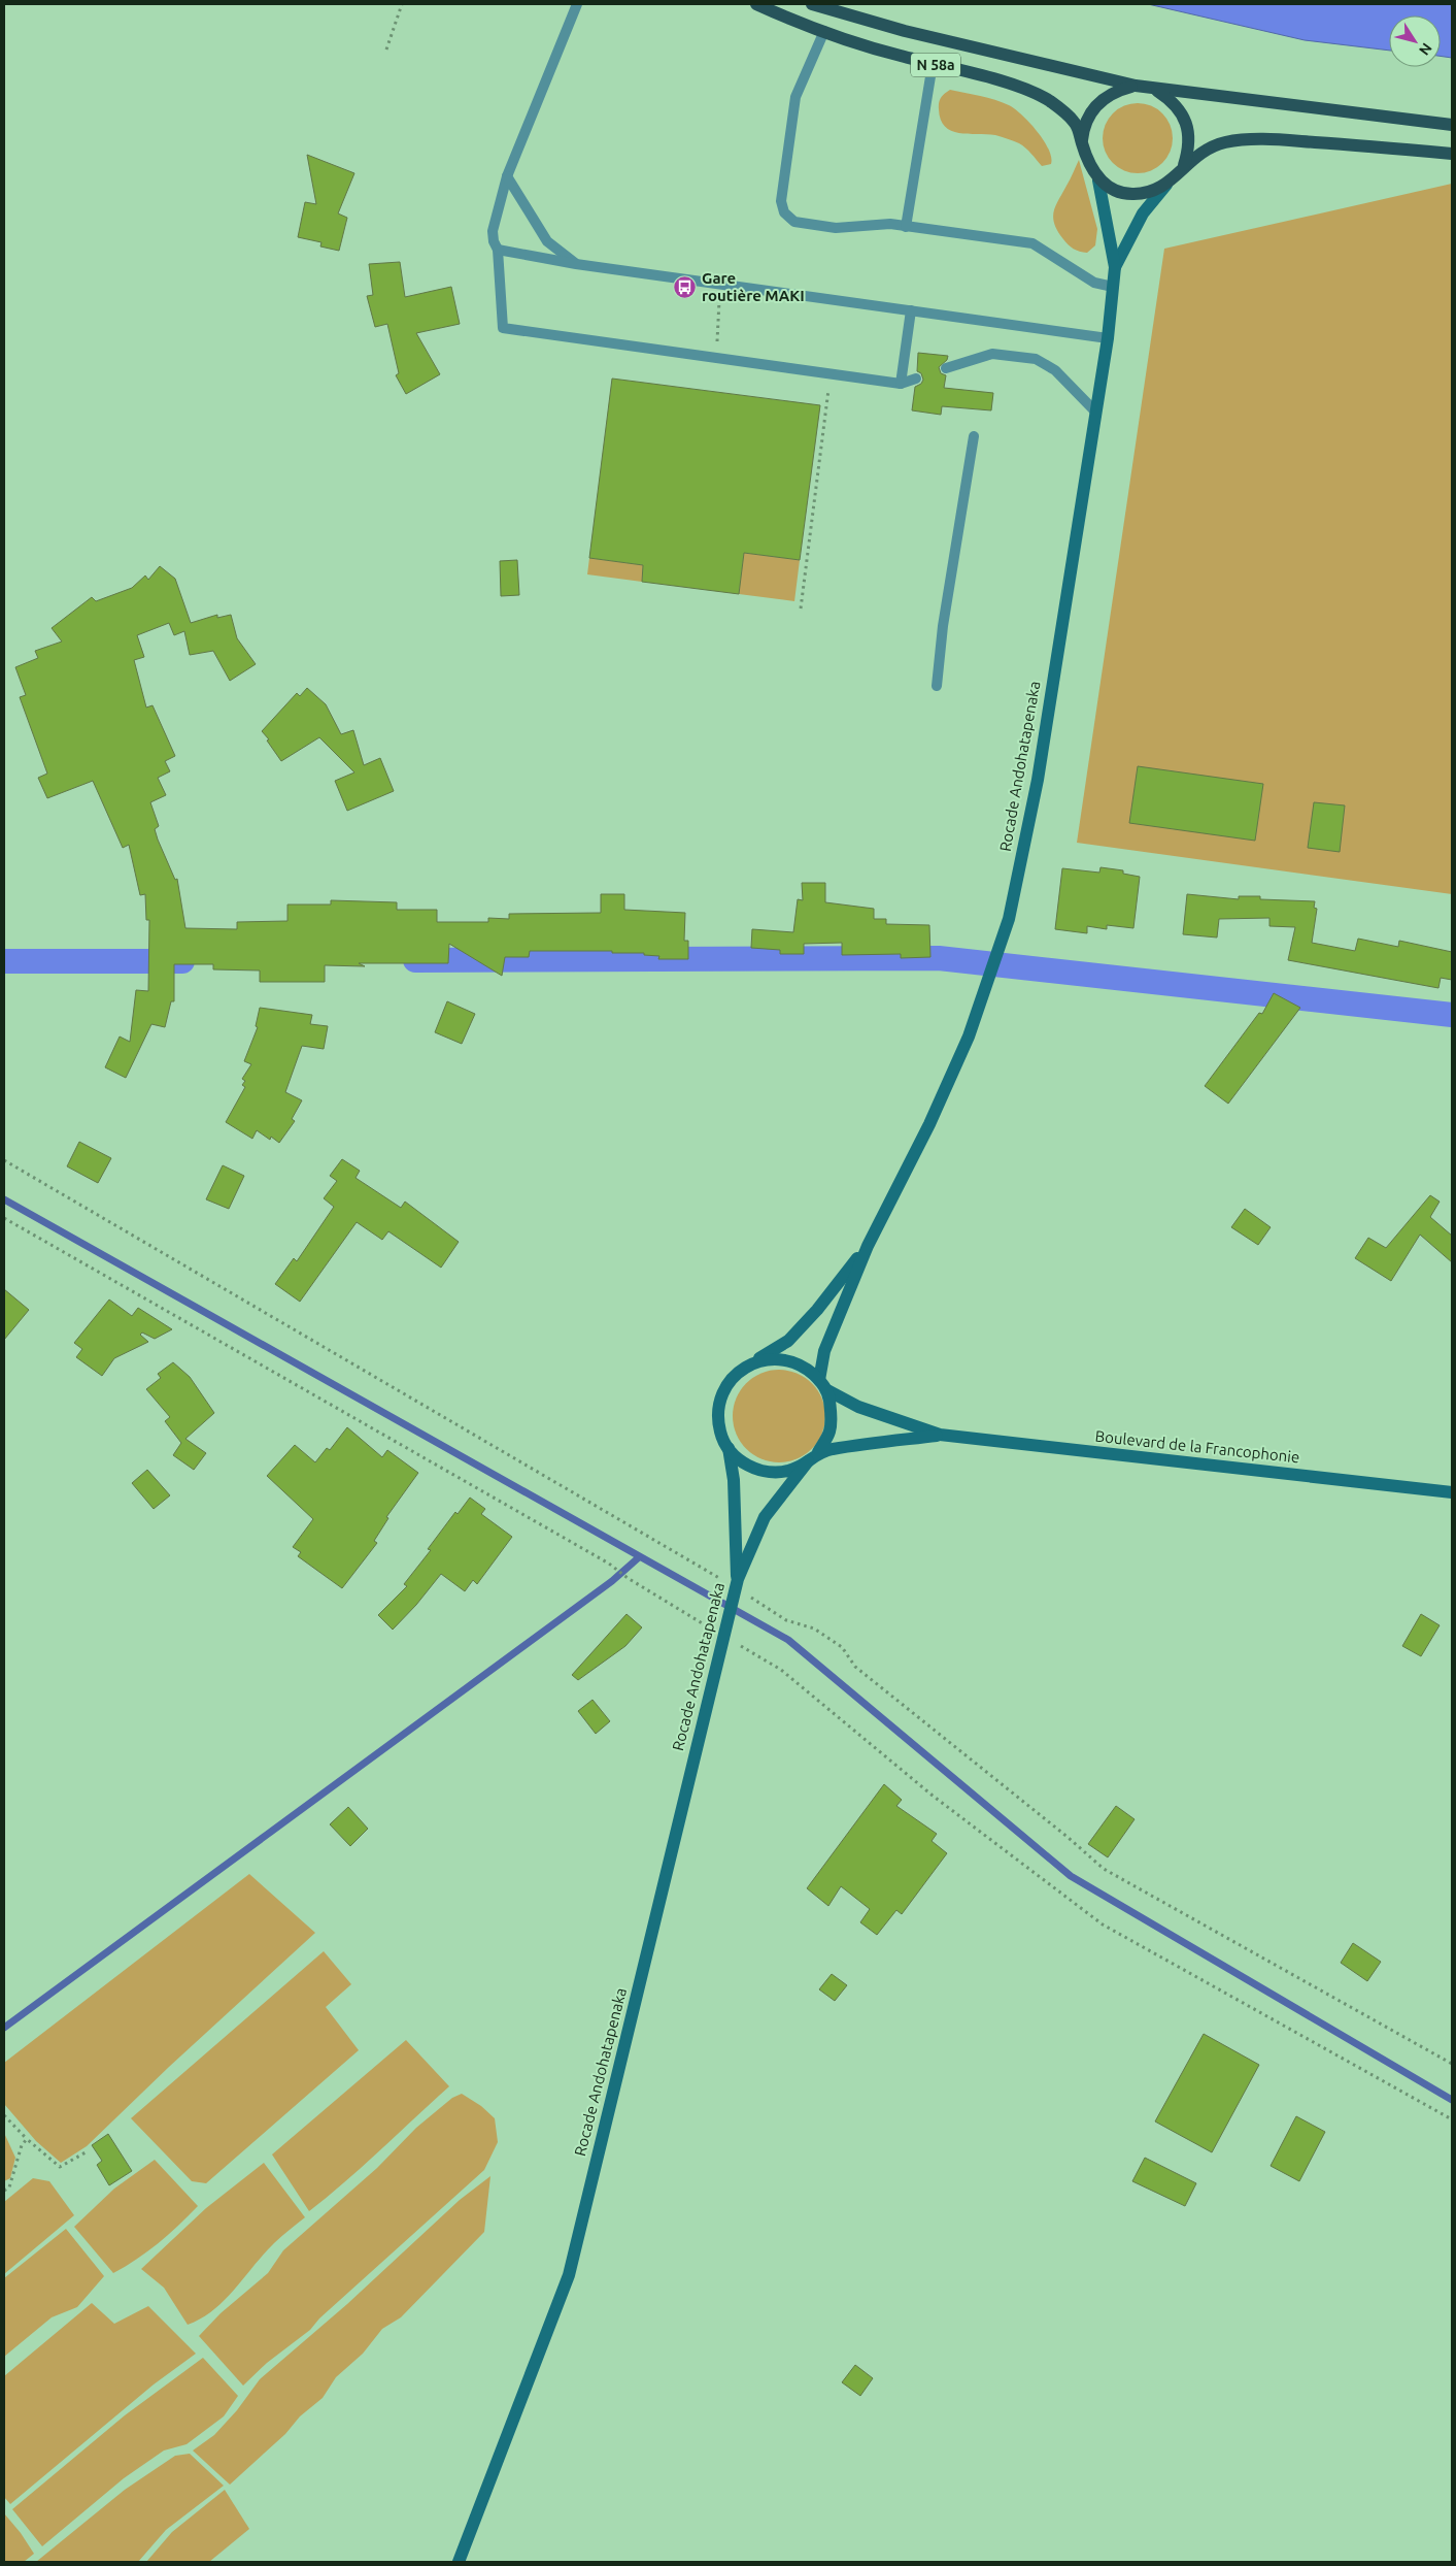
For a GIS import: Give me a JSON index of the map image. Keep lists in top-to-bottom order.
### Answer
{
  "streets": {
    "main road": ["N 58a", "Rocade Andohatapenaka", "Boulevard de la Francophonie"]
  },
  "places": {
    "bus stop": ["Gare routière MAKI"]
  },
  "north": "bottom right"
}
